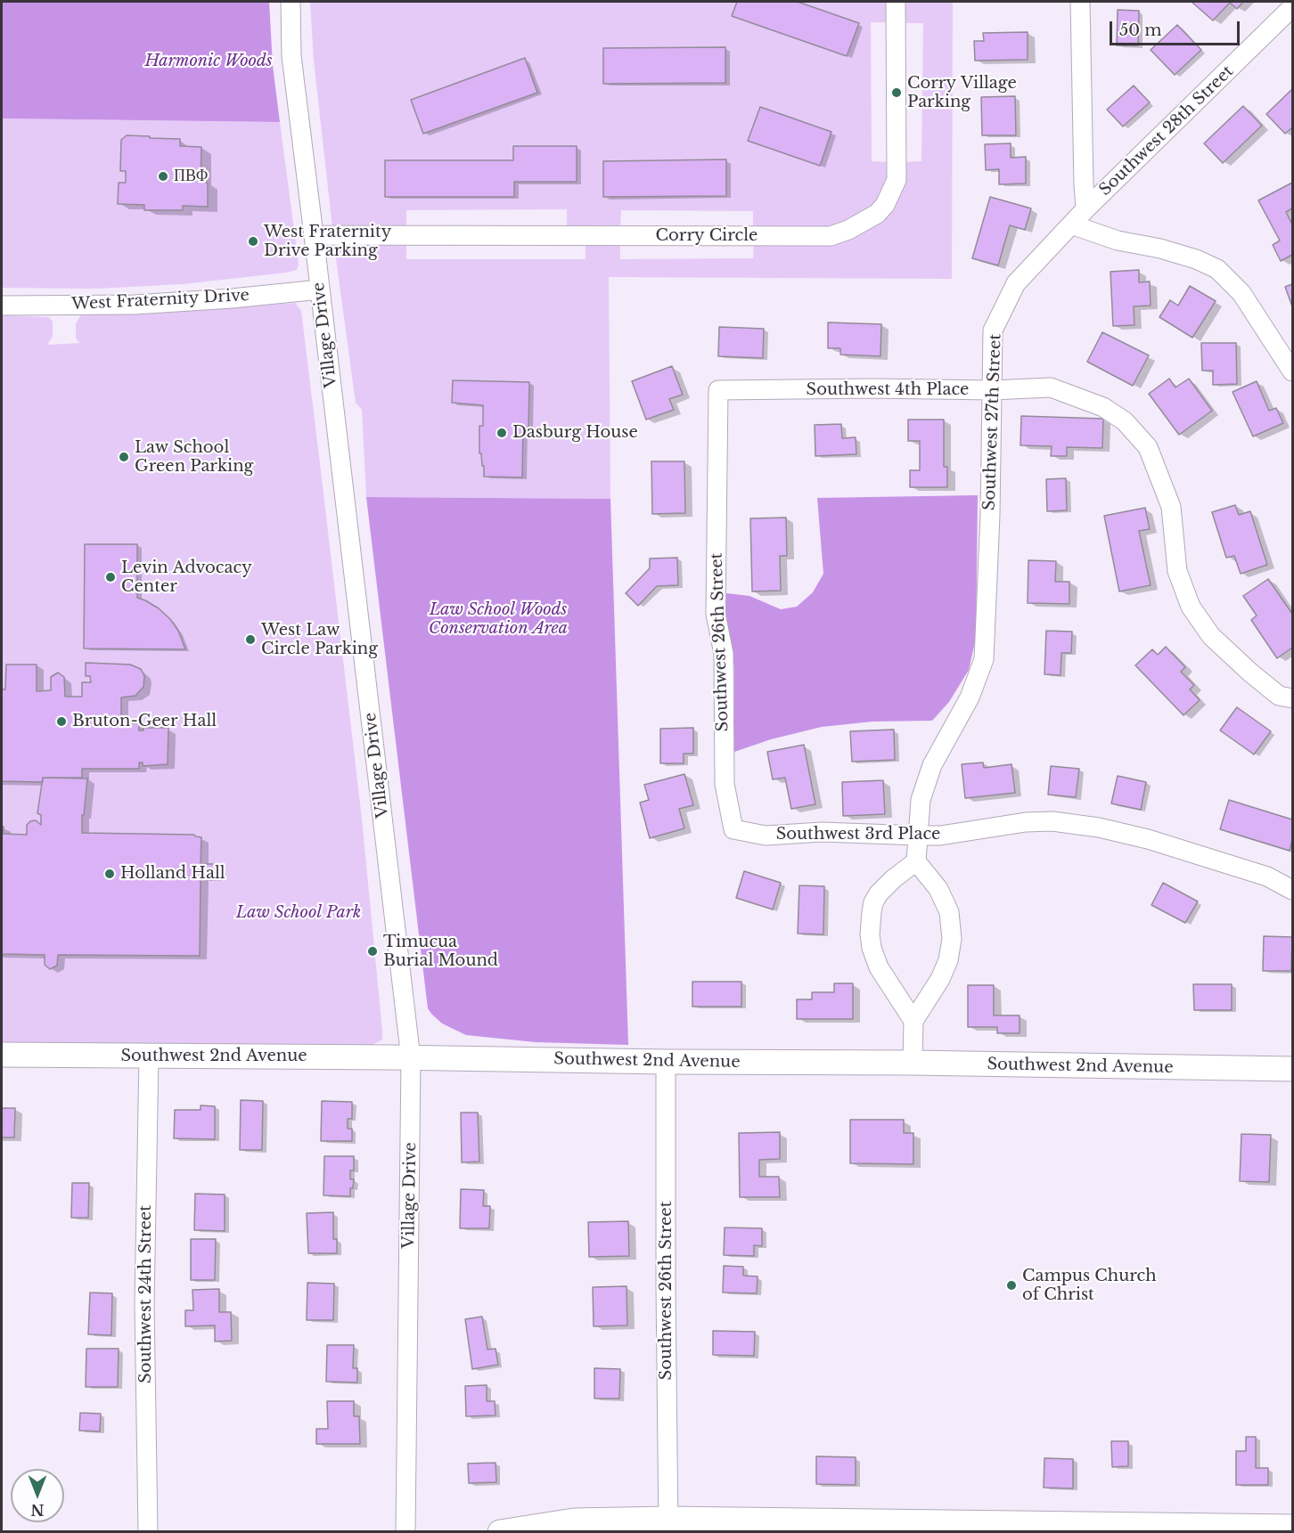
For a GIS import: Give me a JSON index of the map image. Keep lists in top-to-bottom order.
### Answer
{
  "streets": {
    "main road": ["Southwest 2nd Avenue"],
    "street": [
      "Southwest 28th Street",
      "Corry Circle",
      "West Fraternity Drive",
      "Village Drive",
      "Southwest 4th Place",
      "Southwest 27th Street",
      "Southwest 26th Street",
      "Southwest 3rd Place",
      "Southwest 24th Street"
    ]
  },
  "crossings": [
    ["Southwest 28th Street", "Southwest 27th Street"],
    ["Corry Circle", "Village Drive"],
    ["West Fraternity Drive", "Village Drive"],
    ["Village Drive", "Southwest 2nd Avenue"],
    ["Southwest 4th Place", "Southwest 27th Street"],
    ["Southwest 4th Place", "Southwest 26th Street"],
    ["Southwest 27th Street", "Southwest 3rd Place"],
    ["Southwest 26th Street", "Southwest 3rd Place"],
    ["Southwest 26th Street", "Southwest 2nd Avenue"],
    ["Southwest 2nd Avenue", "Southwest 24th Street"]
  ],
  "parks": ["Harmonic Woods", "Law School Woods Conservation Area", "Law School Park"],
  "places": [
    "Corry Village Parking",
    "ΠΒΦ",
    "West Fraternity Drive Parking",
    "Dasburg House",
    "Law School Green Parking",
    "Levin Advocacy Center",
    "West Law Circle Parking",
    "Bruton-Geer Hall",
    "Holland Hall",
    "Timucua Burial Mound",
    "Campus Church of Christ"
  ],
  "scale_bar": "50 m",
  "north": "bottom"
}
